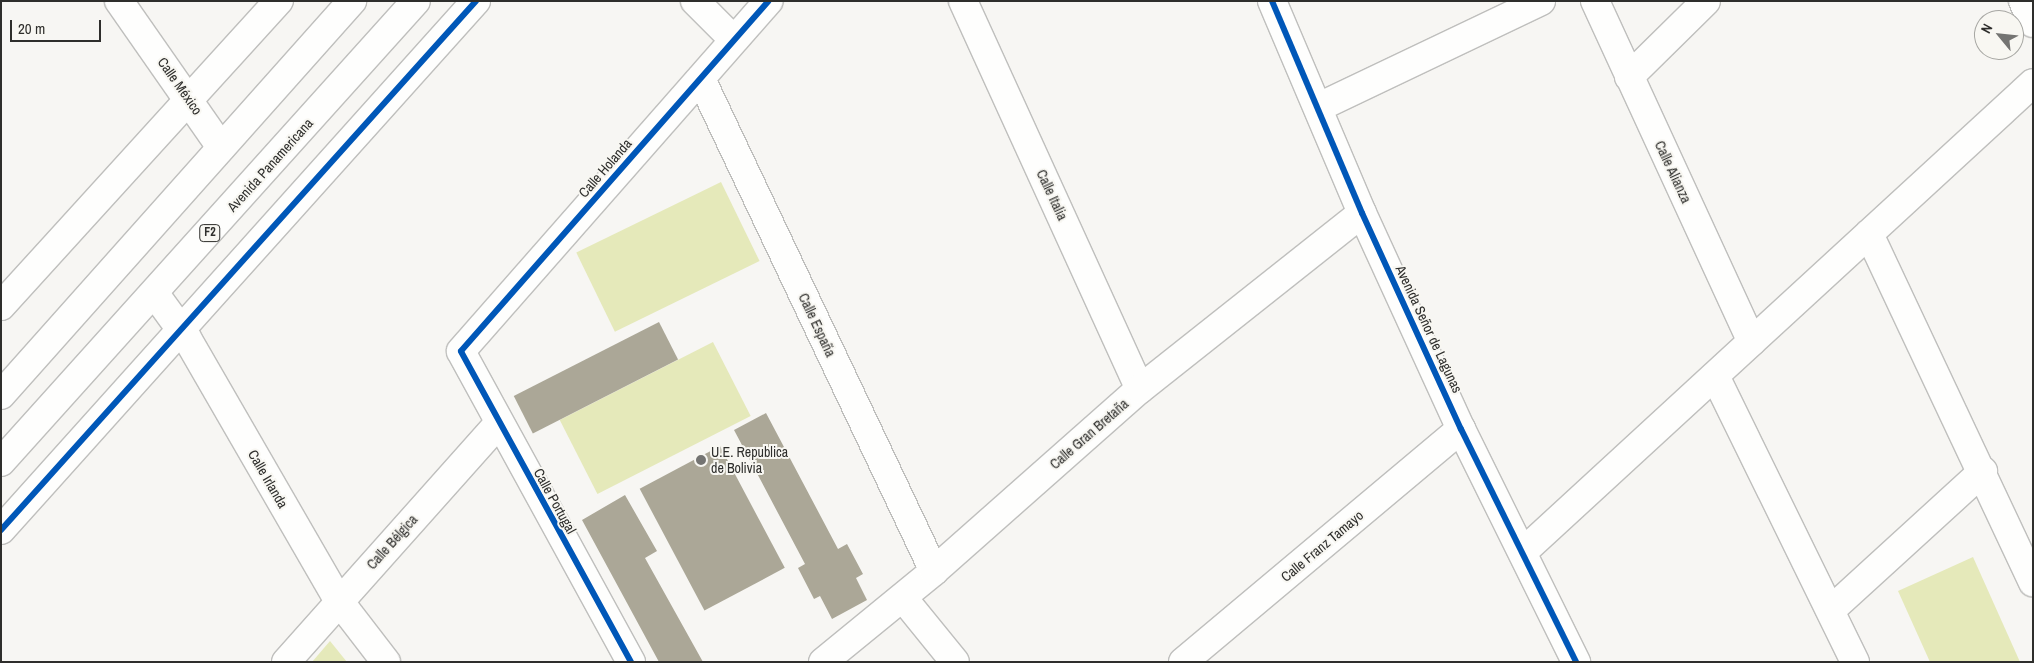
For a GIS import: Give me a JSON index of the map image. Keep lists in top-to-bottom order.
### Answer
{
  "streets": {
    "main road": [
      "Calle México",
      "Avenida Panamericana",
      "Calle Holanda",
      "Calle Alianza",
      "Calle Italia",
      "F2",
      "Calle España",
      "Avenida Señor de Lagunas",
      "Calle Gran Bretaña",
      "Calle Irlanda",
      "Calle Portugal",
      "Calle Bélgica",
      "Calle Franz Tamayo"
    ]
  },
  "crossings": [
    ["Avenida Panamericana", "Calle Irlanda"],
    ["Calle Holanda", "Calle España"],
    ["Calle Holanda", "Calle Portugal"],
    ["Calle Italia", "Calle Gran Bretaña"],
    ["Calle España", "Calle Gran Bretaña"],
    ["Avenida Señor de Lagunas", "Calle Gran Bretaña"],
    ["Avenida Señor de Lagunas", "Calle Franz Tamayo"],
    ["Calle Irlanda", "Calle Bélgica"],
    ["Calle Portugal", "Calle Bélgica"]
  ],
  "places": ["U.E. Republica de Bolivia"],
  "scale_bar": "20 m",
  "north": "top left"
}
